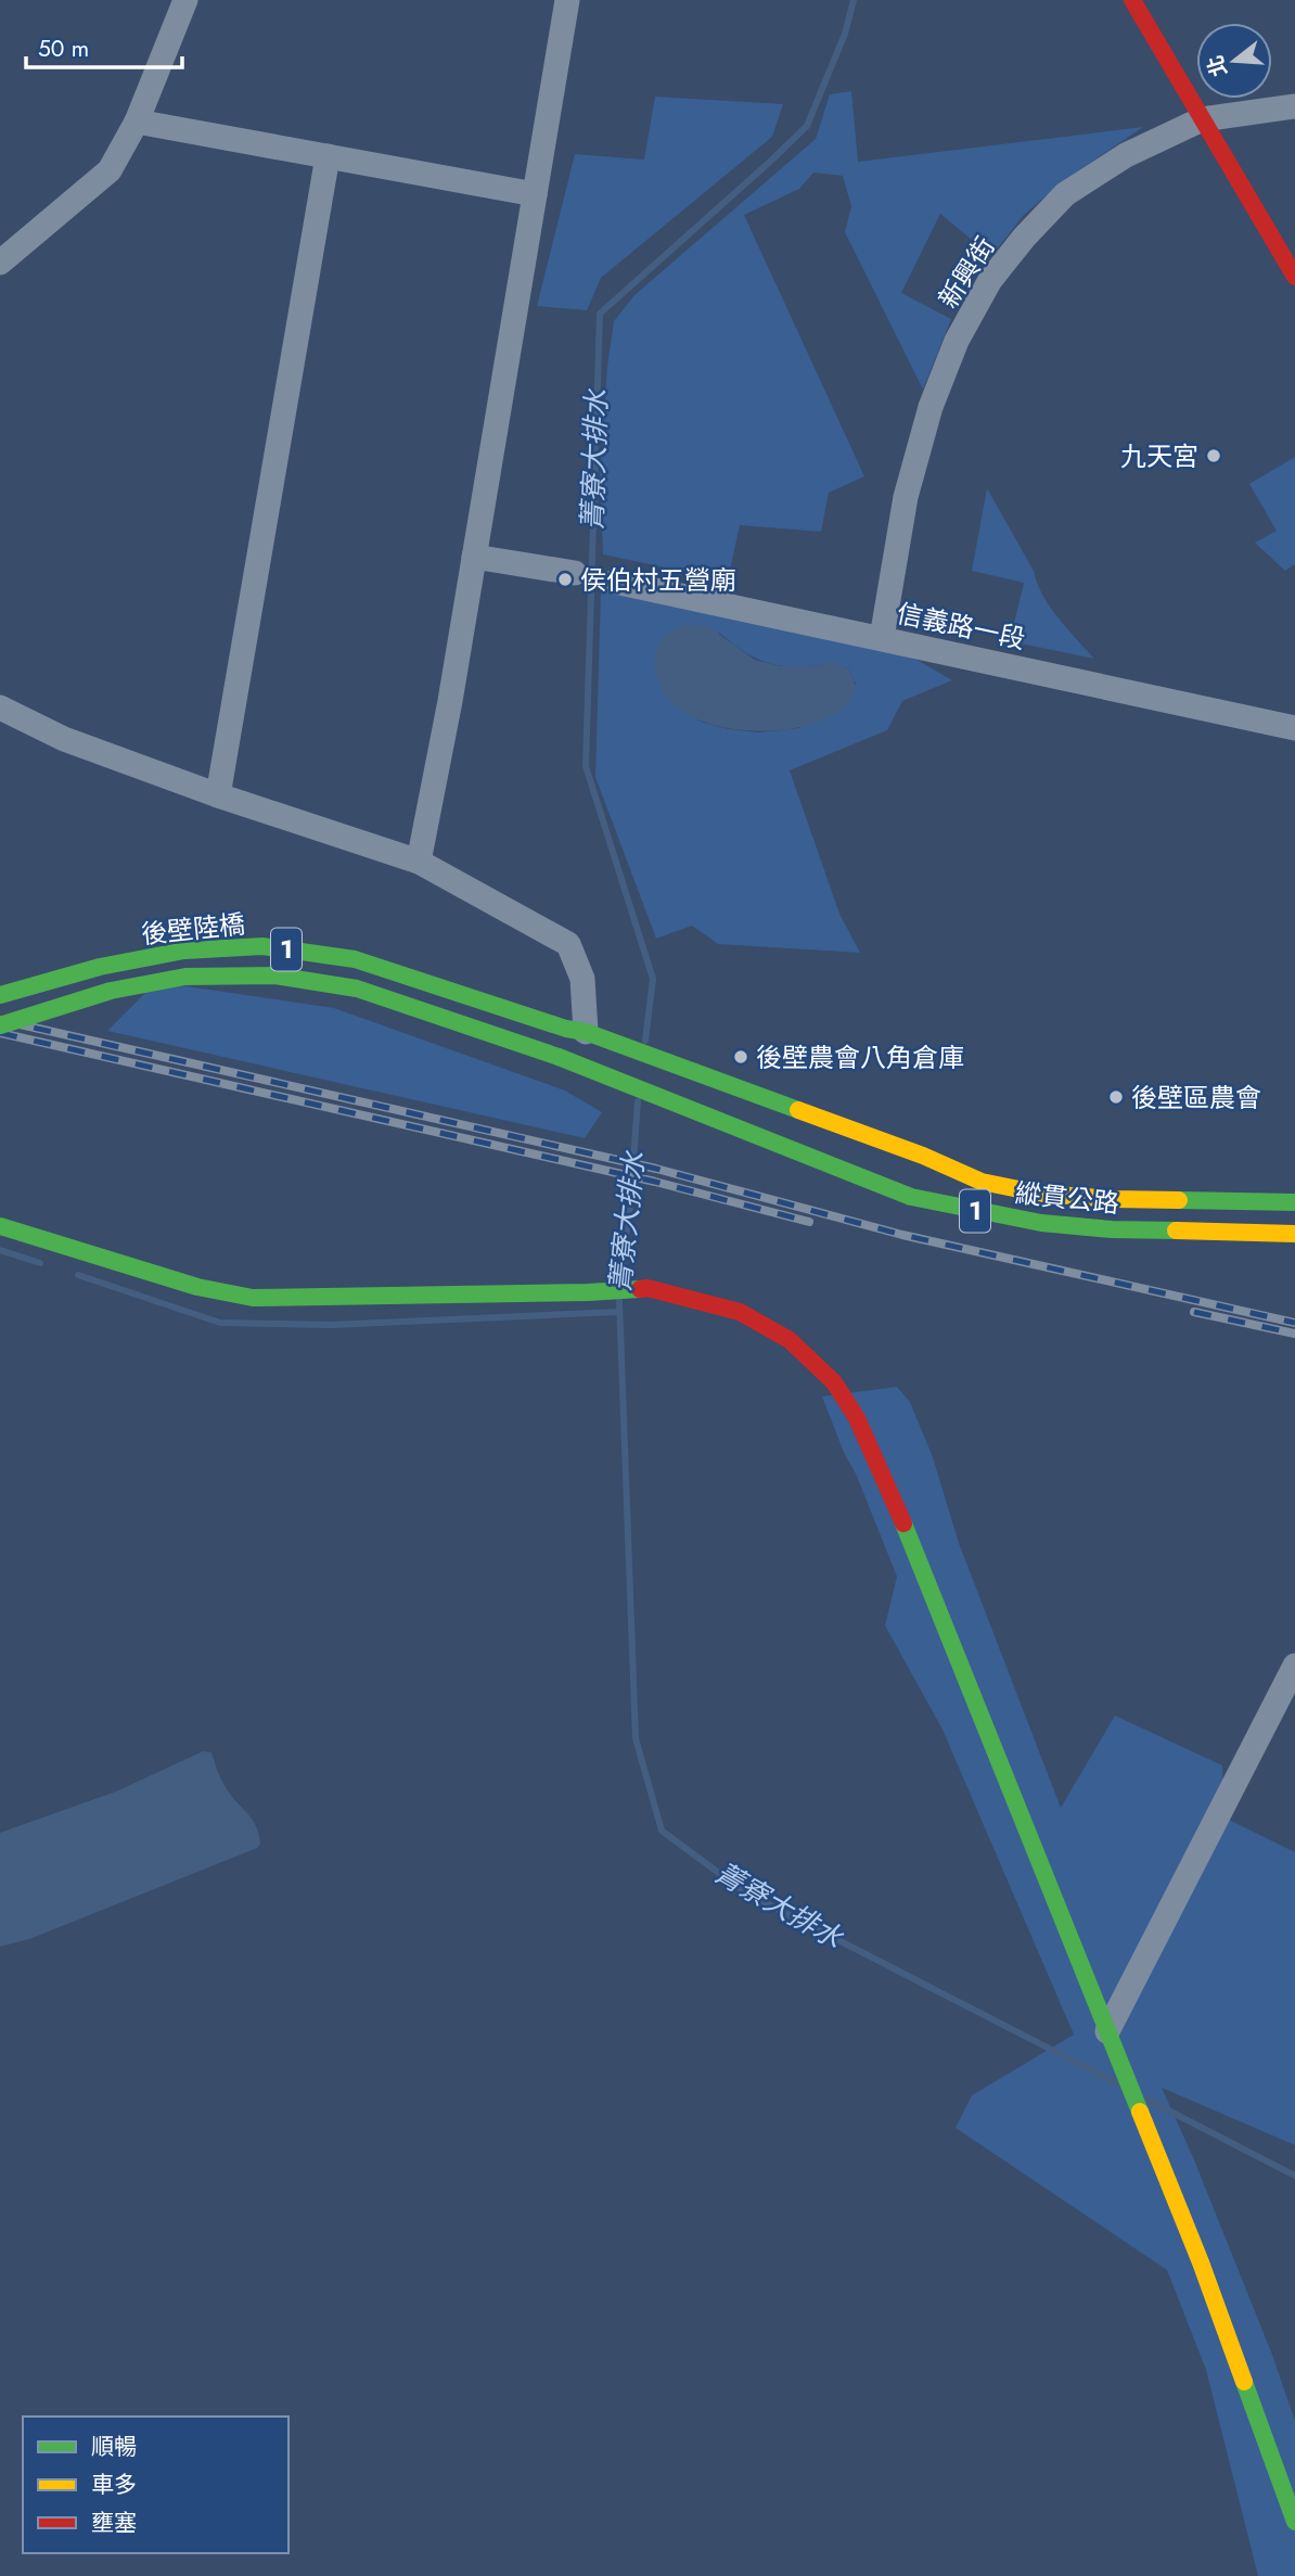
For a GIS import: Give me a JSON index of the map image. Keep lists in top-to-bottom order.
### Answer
{
  "streets": {
    "main road": ["後壁陸橋", "1", "縱貫公路"],
    "street": ["新興街", "信義路一段"]
  },
  "crossings": [
    ["新興街", "信義路一段"],
    ["後壁陸橋", "縱貫公路"]
  ],
  "water": ["菁寮大排水"],
  "places": [
    "九天宮",
    "侯伯村五營廟",
    "後壁農會八角倉庫",
    "後壁區農會"
  ],
  "legend": ["順暢", "車多", "壅塞"],
  "scale_bar": "50 m",
  "north": "left"
}
